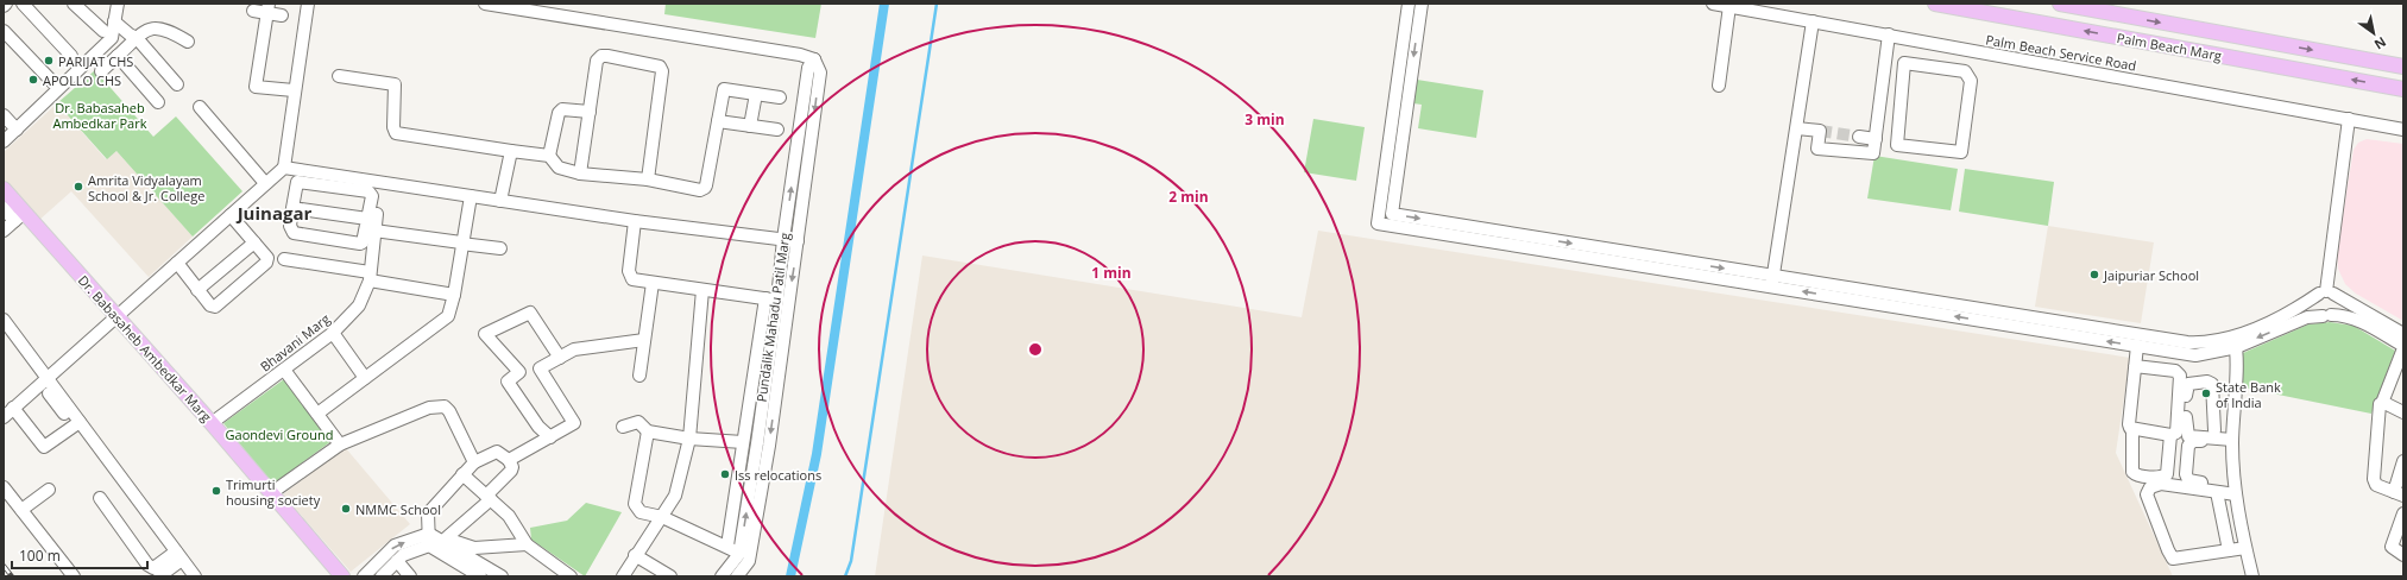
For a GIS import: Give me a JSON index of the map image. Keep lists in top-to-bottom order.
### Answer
{
  "streets": {
    "main road": ["Palm Beach Marg", "Dr. Babasaheb Ambedkar Marg"],
    "street": ["Palm Beach Service Road", "Pundalik Mahadu Patil Marg", "Bhavani Marg"]
  },
  "crossings": [
    ["Bhavani Marg", "Dr. Babasaheb Ambedkar Marg"]
  ],
  "districts": ["Juinagar"],
  "parks": ["Dr. Babasaheb Ambedkar Park", "Gaondevi Ground"],
  "places": [
    "PARIJAT CHS",
    "APOLLO CHS",
    "Amrita Vidyalayam School & Jr. College",
    "Jaipuriar School",
    "State Bank of India",
    "Iss relocations",
    "Trimurti housing society",
    "NMMC School"
  ],
  "scale_bar": "100 m",
  "north": "bottom right",
  "rings": ["3 min", "2 min", "1 min"]
}
